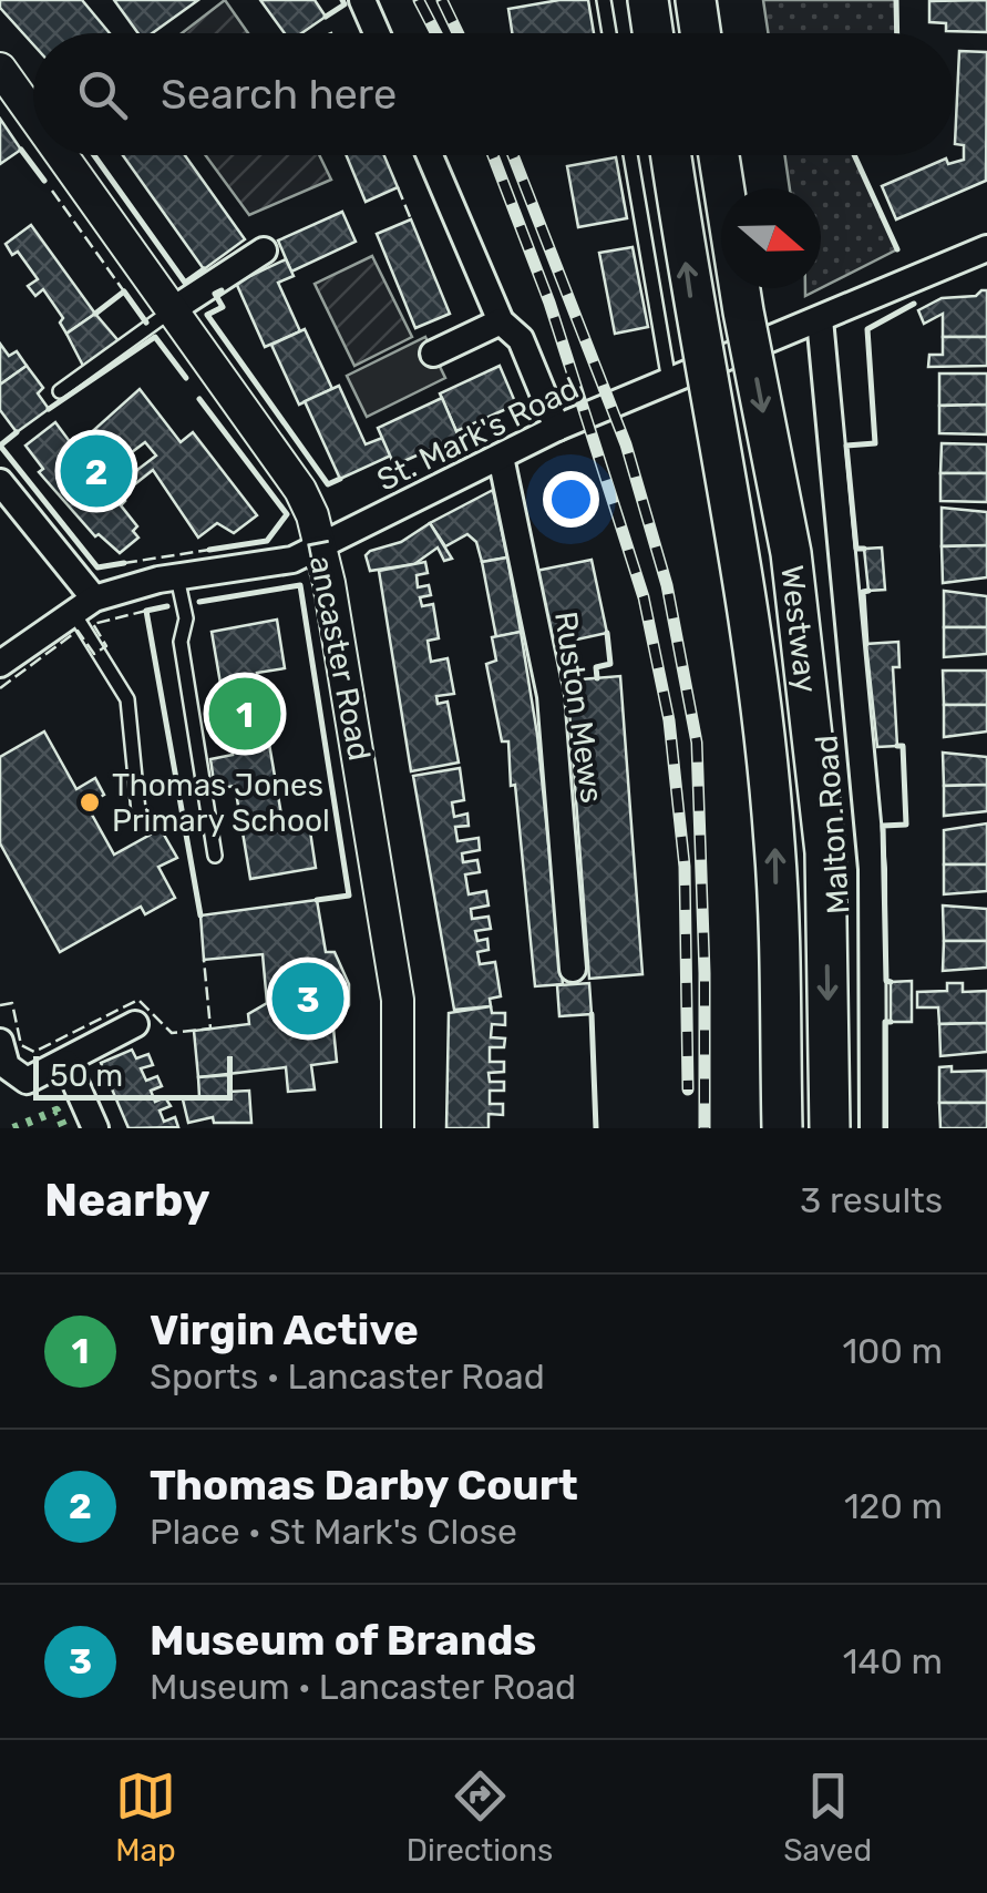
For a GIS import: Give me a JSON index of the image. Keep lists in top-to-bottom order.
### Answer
{
  "streets": {
    "highway": ["Westway"],
    "street": [
      "St. Mark's Road",
      "Lancaster Road",
      "Ruston Mews",
      "Malton Road"
    ]
  },
  "crossings": [
    ["St. Mark's Road", "Lancaster Road"],
    ["St. Mark's Road", "Ruston Mews"],
    ["St. Mark's Road", "Malton Road"]
  ],
  "places": ["Thomas Jones Primary School"],
  "scale_bar": "50 m",
  "north": "right",
  "page": {
    "search": "Search here",
    "pins": ["2", "1", "3"],
    "scale": "50 m",
    "heading": ["Nearby", "3 results"],
    "list": [
      {
        "mark": "1",
        "name": "Virgin Active",
        "note": "Sports · Lancaster Road",
        "value": "100 m"
      },
      {
        "mark": "2",
        "name": "Thomas Darby Court",
        "note": "Place · St Mark's Close",
        "value": "120 m"
      },
      {
        "mark": "3",
        "name": "Museum of Brands",
        "note": "Museum · Lancaster Road",
        "value": "140 m"
      }
    ],
    "nav": ["Map", "Directions", "Saved"]
  }
}
